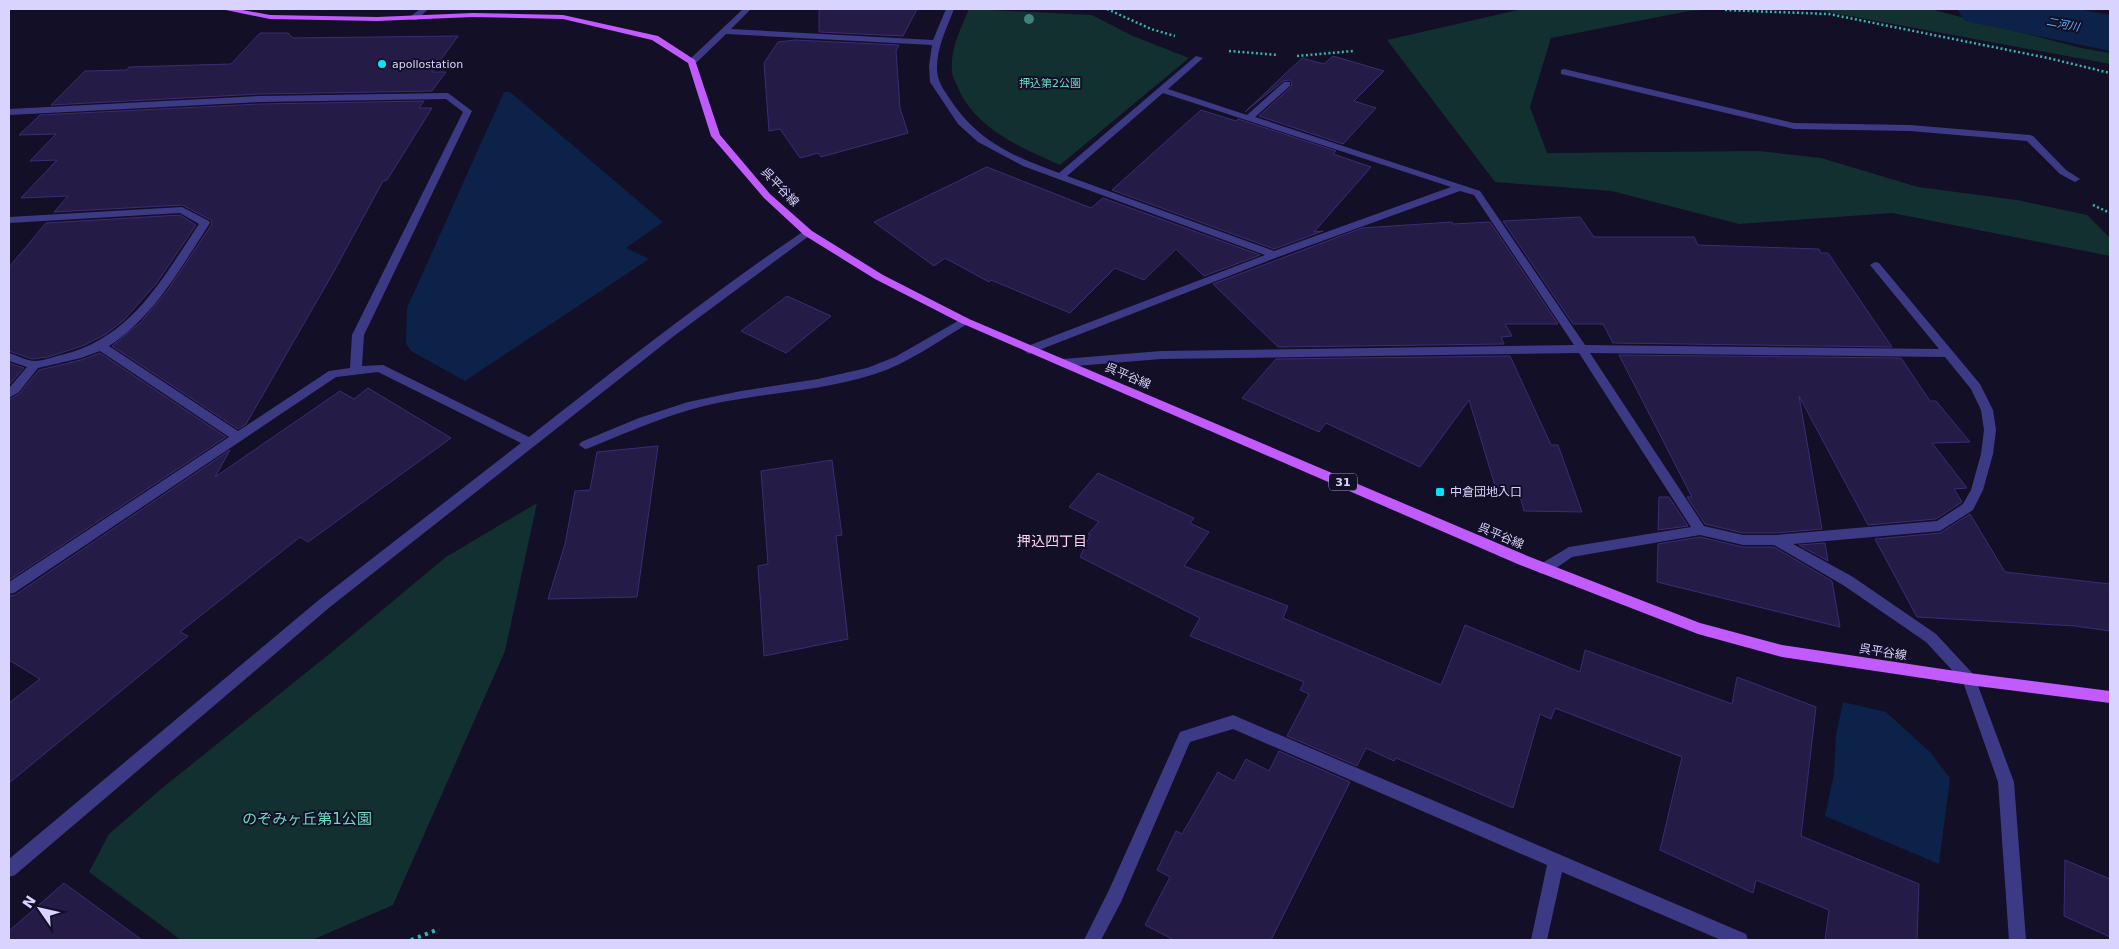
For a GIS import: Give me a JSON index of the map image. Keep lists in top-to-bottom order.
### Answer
{
  "streets": {
    "main road": ["呉平谷線", "31"]
  },
  "districts": ["押込四丁目"],
  "water": ["二河川"],
  "parks": ["押込第2公園", "のぞみヶ丘第1公園"],
  "places": {
    "other": ["apollostation"],
    "transit": ["中倉団地入口"]
  },
  "north": "top left"
}
